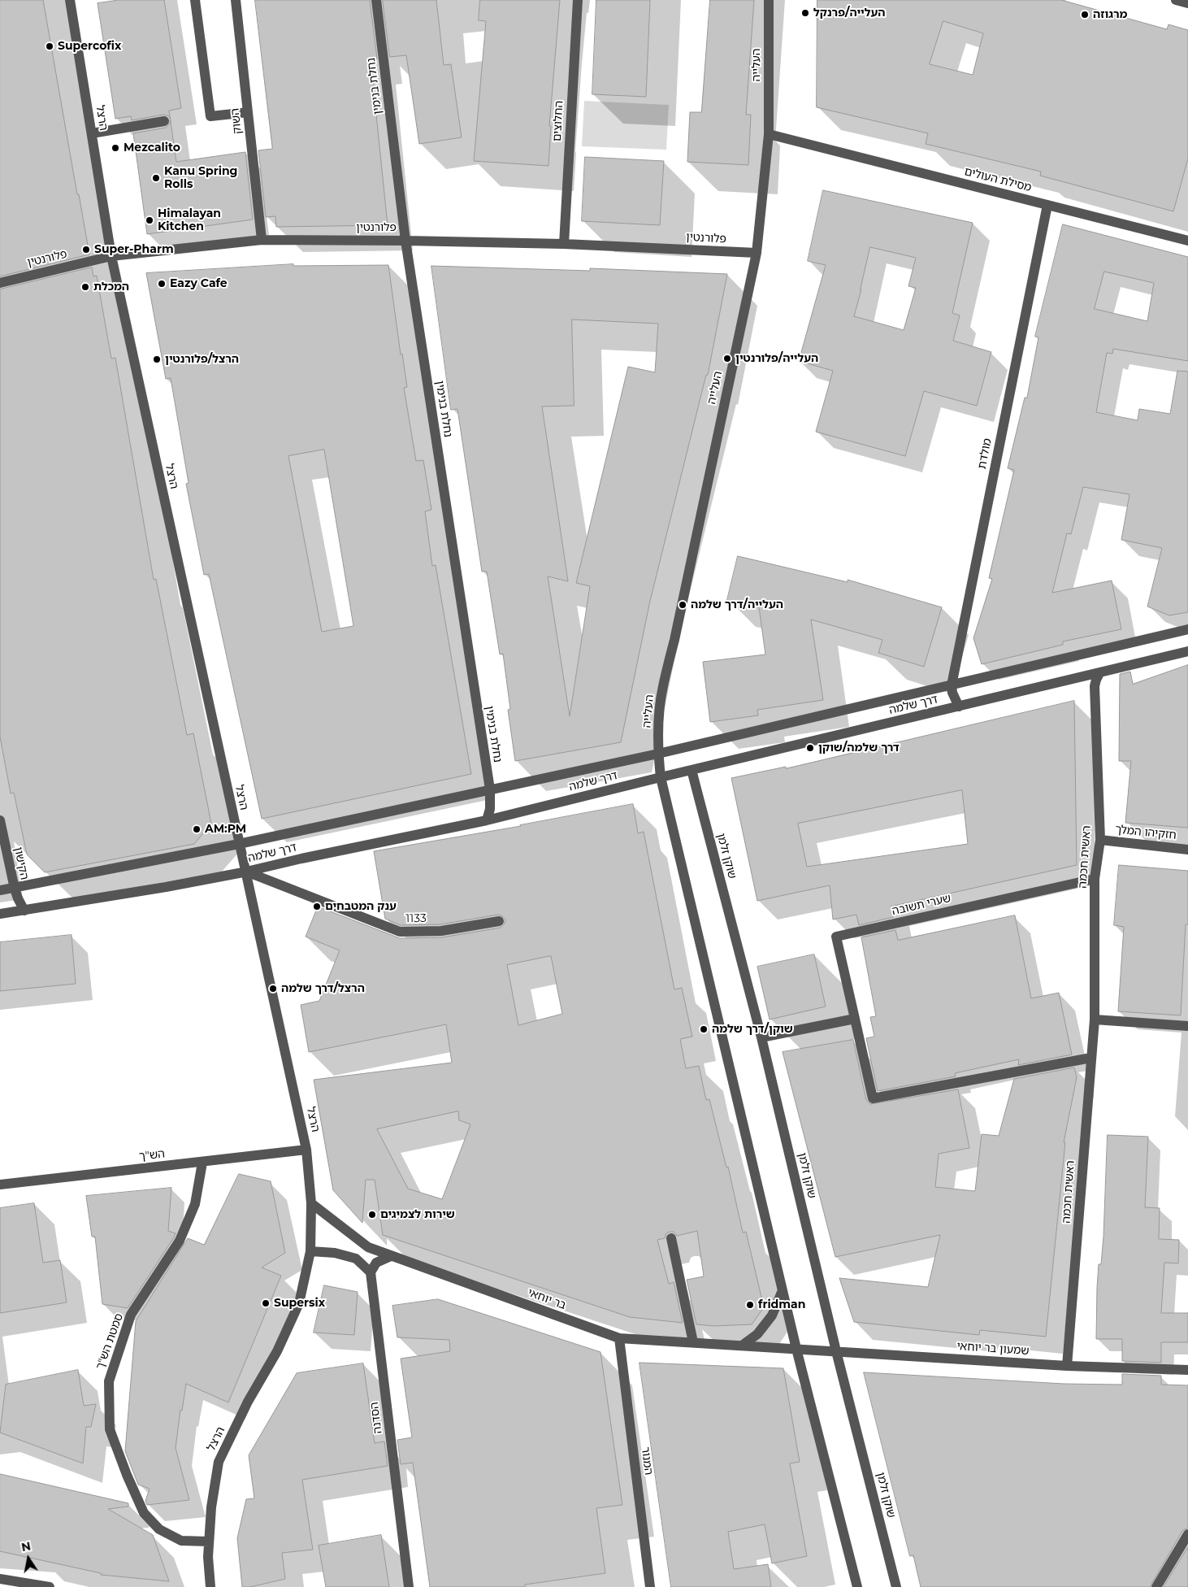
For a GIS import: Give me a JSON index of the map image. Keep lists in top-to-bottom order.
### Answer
{
  "streets": {
    "street": [
      "העלייה",
      "נחלת בנימין",
      "הרצל",
      "השוק",
      "החלוצים",
      "מסילת העולים",
      "פלורנטין",
      "מולדת",
      "דרך שלמה",
      "חזקיהו המלך",
      "שוקן זלמן",
      "ראשית חכמה",
      "הקישון",
      "שערי תשובה",
      "1133",
      "הש\"ך",
      "בר יוחאי",
      "סמטת הש\"ך",
      "שמעון בר יוחאי",
      "הסדנה",
      "המנור"
    ]
  },
  "crossings": [
    ["העלייה", "מסילת העולים"],
    ["העלייה", "פלורנטין"],
    ["העלייה", "דרך שלמה"],
    ["נחלת בנימין", "פלורנטין"],
    ["נחלת בנימין", "דרך שלמה"],
    ["הרצל", "פלורנטין"],
    ["הרצל", "דרך שלמה"],
    ["הרצל", "1133"],
    ["הרצל", "הש\"ך"],
    ["הרצל", "בר יוחאי"],
    ["הרצל", "סמטת הש\"ך"],
    ["השוק", "פלורנטין"],
    ["החלוצים", "פלורנטין"],
    ["מסילת העולים", "מולדת"],
    ["מולדת", "דרך שלמה"],
    ["דרך שלמה", "שוקן זלמן"],
    ["דרך שלמה", "ראשית חכמה"],
    ["דרך שלמה", "הקישון"],
    ["דרך שלמה", "1133"],
    ["חזקיהו המלך", "ראשית חכמה"],
    ["שוקן זלמן", "שמעון בר יוחאי"],
    ["ראשית חכמה", "שערי תשובה"],
    ["ראשית חכמה", "שמעון בר יוחאי"],
    ["הש\"ך", "סמטת הש\"ך"],
    ["בר יוחאי", "שמעון בר יוחאי"],
    ["בר יוחאי", "המנור"]
  ],
  "places": [
    "העלייה/פרנקל",
    "מרגוזה",
    "Supercofix",
    "Mezcalito",
    "Kanu Spring Rolls",
    "Himalayan Kitchen",
    "Super-Pharm",
    "Eazy Cafe",
    "המכלת",
    "העלייה/פלורנטין",
    "הרצל/פלורנטין",
    "העלייה/דרך שלמה",
    "דרך שלמה/שוקן",
    "AM:PM",
    "ענק המטבחים",
    "הרצל/דרך שלמה",
    "שוקן/דרך שלמה",
    "שירות לצמיגים",
    "Supersix",
    "fridman"
  ],
  "north": "top"
}
